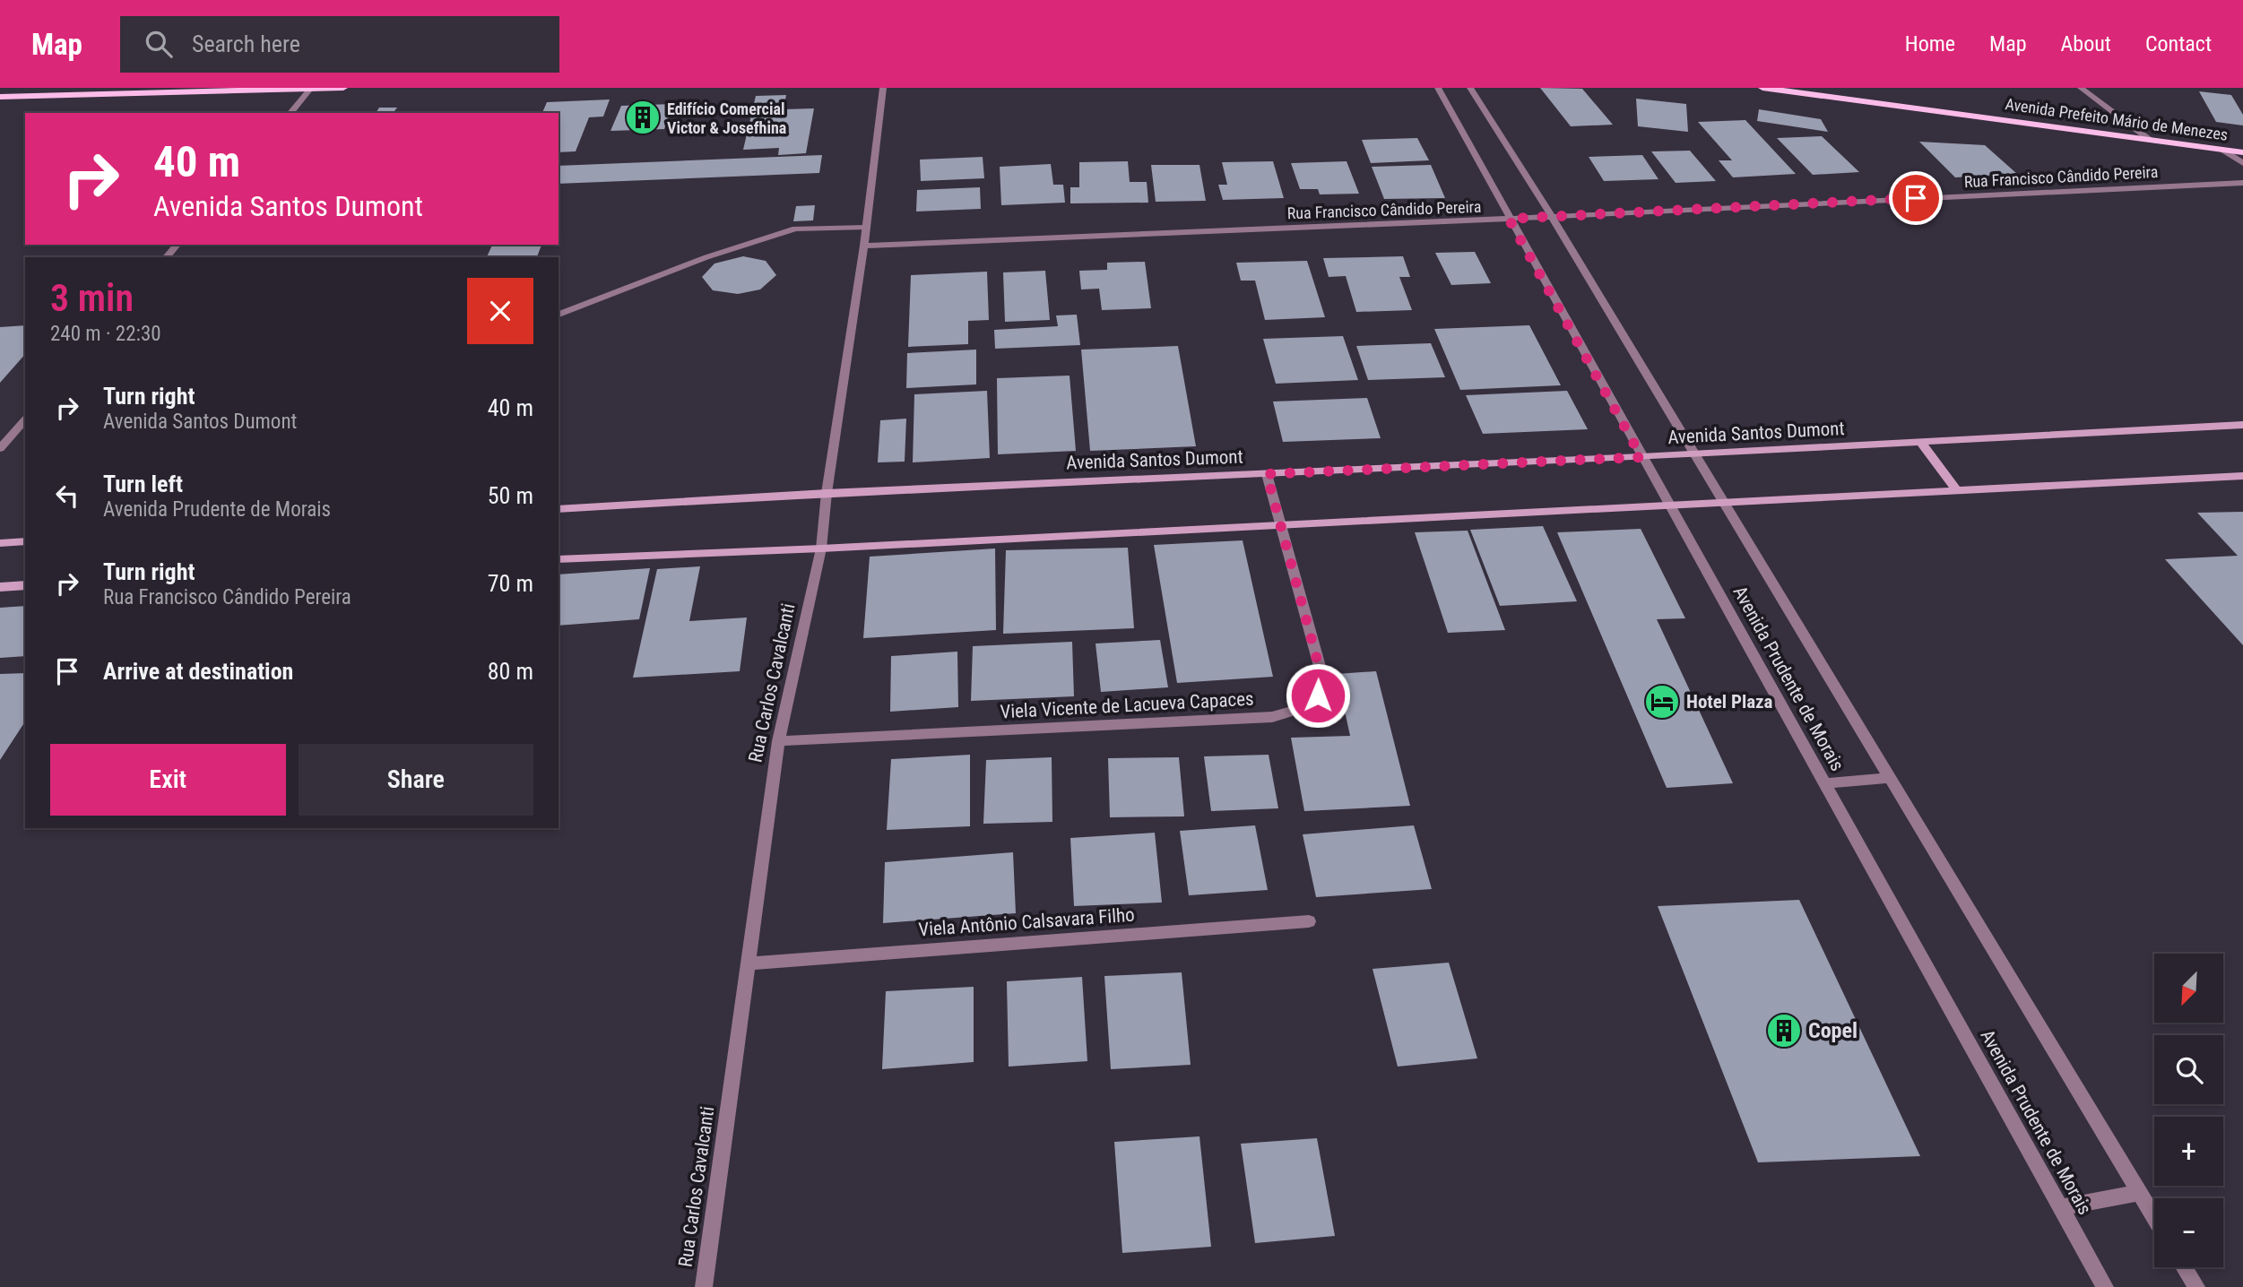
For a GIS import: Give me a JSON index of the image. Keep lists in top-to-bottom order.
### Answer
{
  "streets": {
    "main road": ["Avenida Prefeito Mário de Menezes", "Avenida Santos Dumont"],
    "street": [
      "Rua Francisco Cândido Pereira",
      "Avenida Prudente de Morais",
      "Rua Carlos Cavalcanti",
      "Viela Vicente de Lacueva Capaces",
      "Viela Antônio Calsavara Filho"
    ]
  },
  "crossings": [
    ["Rua Francisco Cândido Pereira", "Avenida Prudente de Morais"],
    ["Rua Francisco Cândido Pereira", "Rua Carlos Cavalcanti"],
    ["Avenida Santos Dumont", "Avenida Prudente de Morais"],
    ["Avenida Santos Dumont", "Rua Carlos Cavalcanti"],
    ["Avenida Santos Dumont", "Viela Vicente de Lacueva Capaces"],
    ["Rua Carlos Cavalcanti", "Viela Vicente de Lacueva Capaces"],
    ["Rua Carlos Cavalcanti", "Viela Antônio Calsavara Filho"]
  ],
  "places": {
    "building": ["Edifício Comercial Victor & Josefhina", "Copel"],
    "hotel": ["Hotel Plaza"]
  },
  "north": "bottom left",
  "page": {
    "header": "Map",
    "search": "Search here",
    "nav": [
      "Home",
      "Map",
      "About",
      "Contact"
    ],
    "turn": ["40 m", "Avenida Santos Dumont"],
    "heading": ["3 min", "240 m · 22:30"],
    "list": [
      {
        "name": "Turn right",
        "note": "Avenida Santos Dumont",
        "value": "40 m"
      },
      {
        "name": "Turn left",
        "note": "Avenida Prudente de Morais",
        "value": "50 m"
      },
      {
        "name": "Turn right",
        "note": "Rua Francisco Cândido Pereira",
        "value": "70 m"
      },
      {
        "name": "Arrive at destination",
        "value": "80 m"
      }
    ],
    "buttons": ["Exit", "Share"],
    "map_buttons": ["+", "−"]
  }
}
